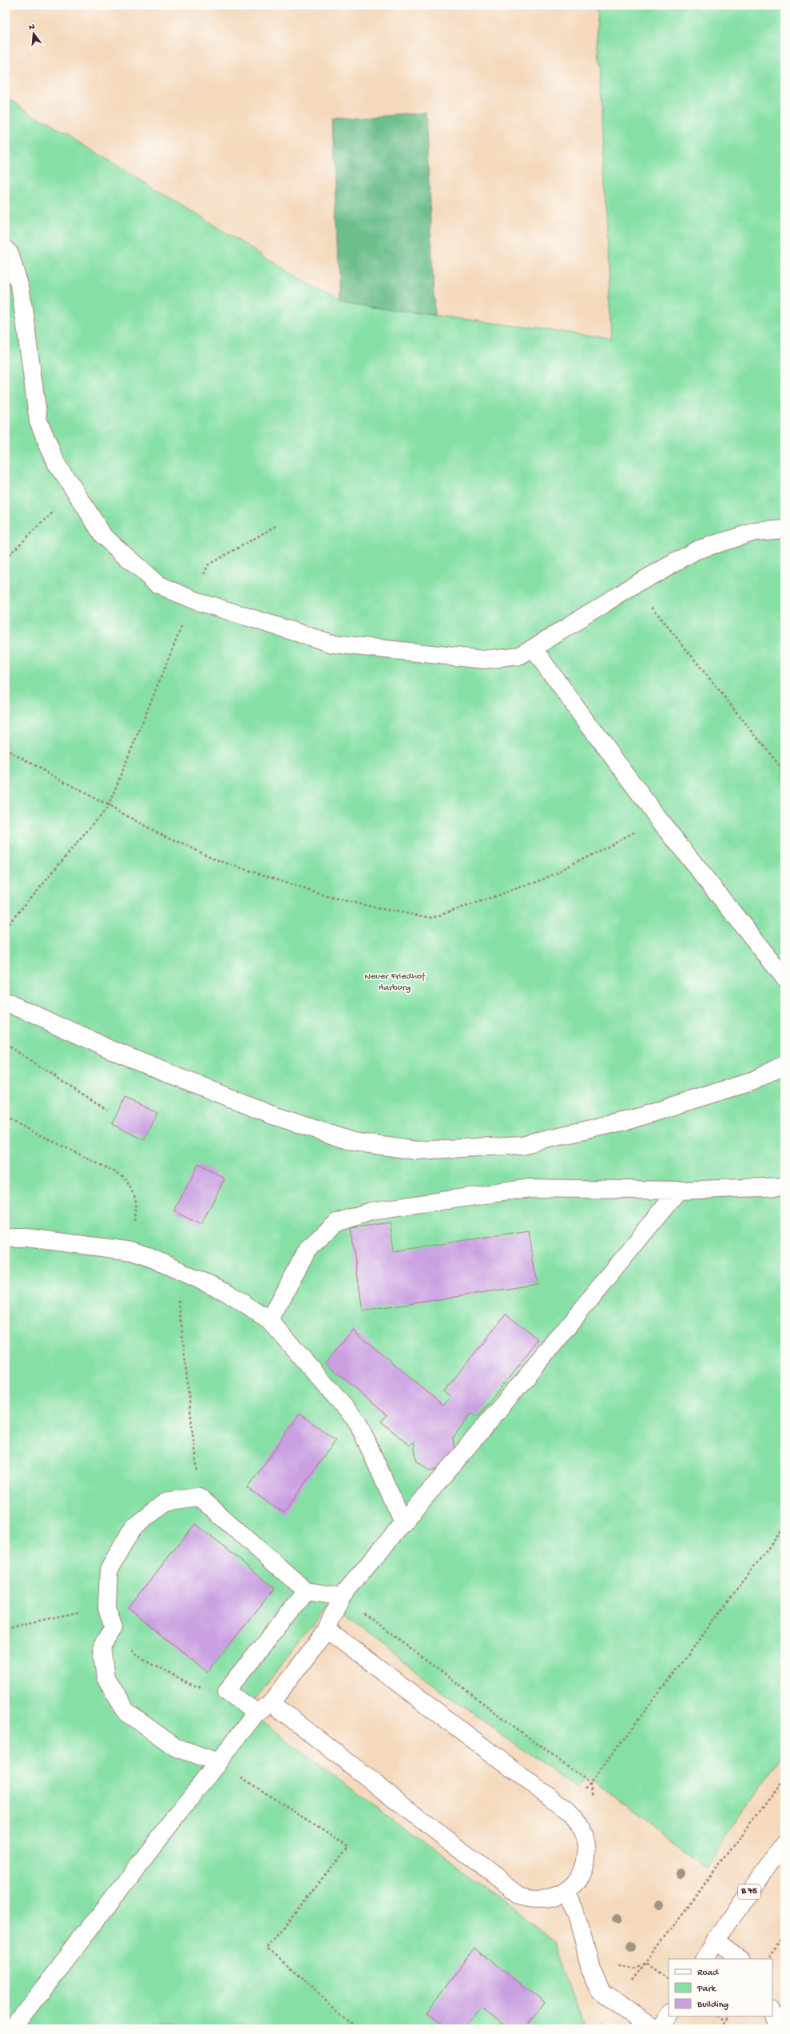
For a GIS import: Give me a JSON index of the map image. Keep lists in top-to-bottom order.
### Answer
{
  "streets": {
    "street": ["B 75"]
  },
  "parks": ["Neuer Friedhof Harburg"],
  "legend": ["Road", "Park", "Building"],
  "north": "top"
}
